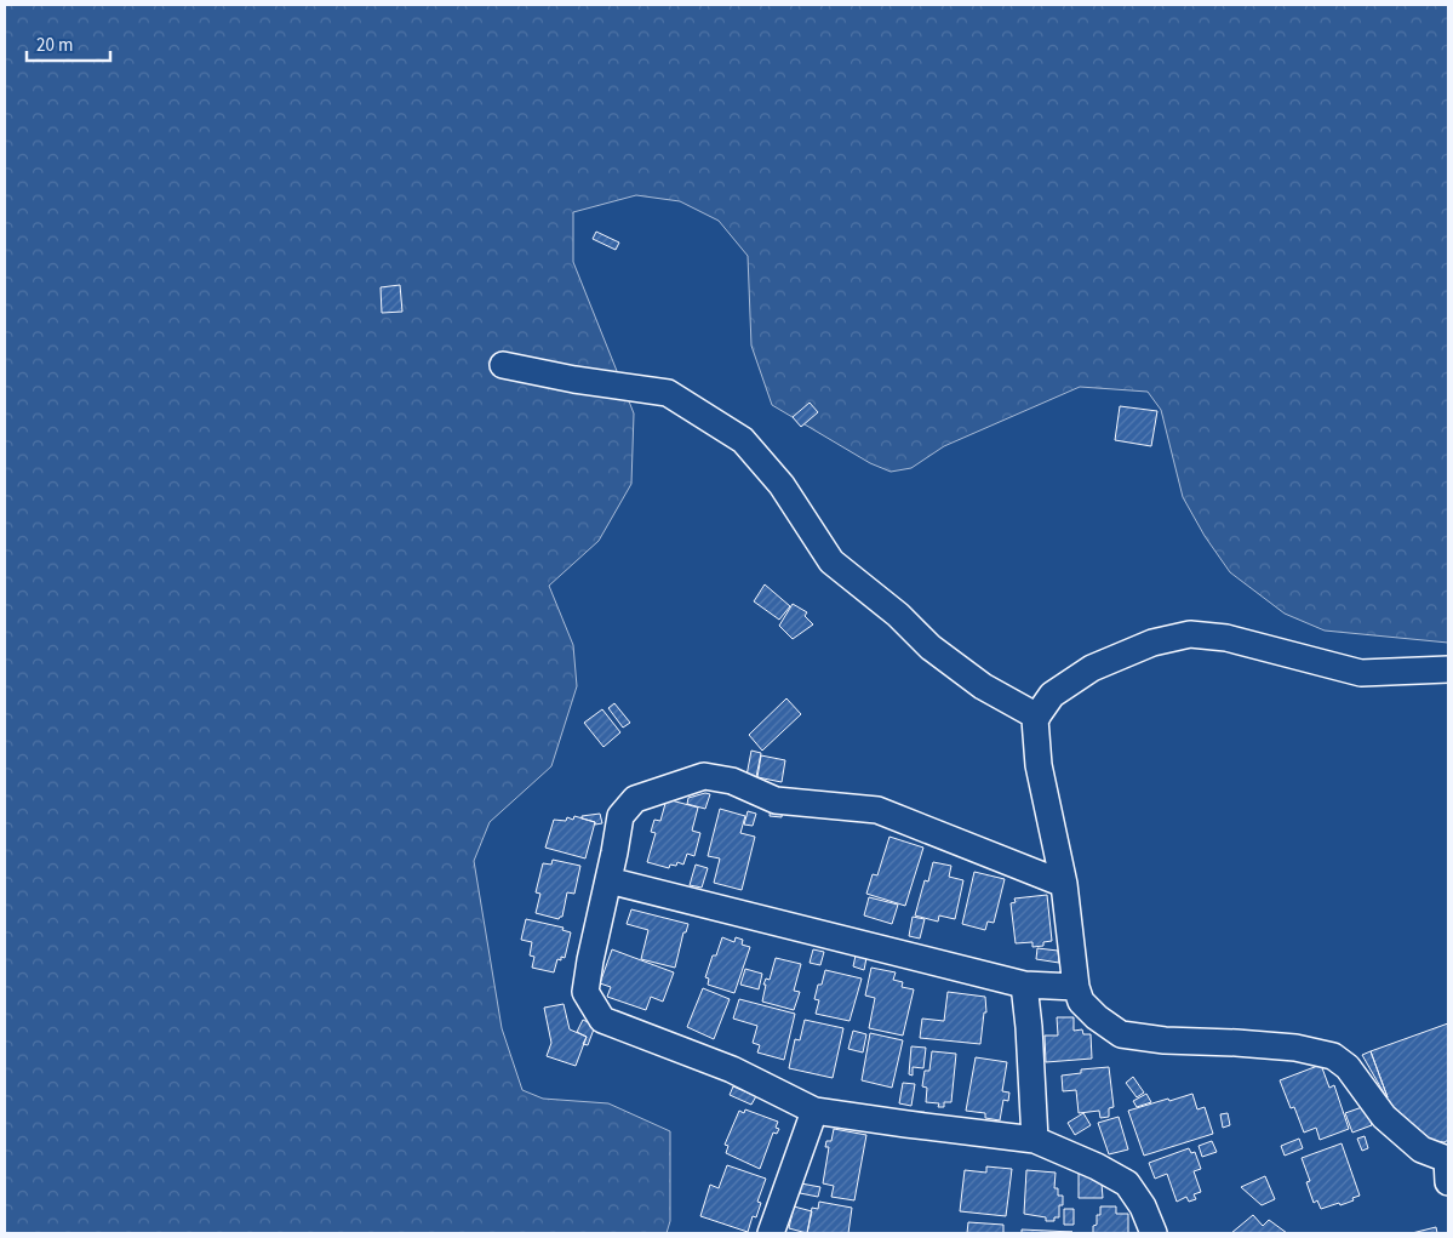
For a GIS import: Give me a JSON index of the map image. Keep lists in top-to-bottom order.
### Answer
{
  "scale_bar": "20 m"
}
